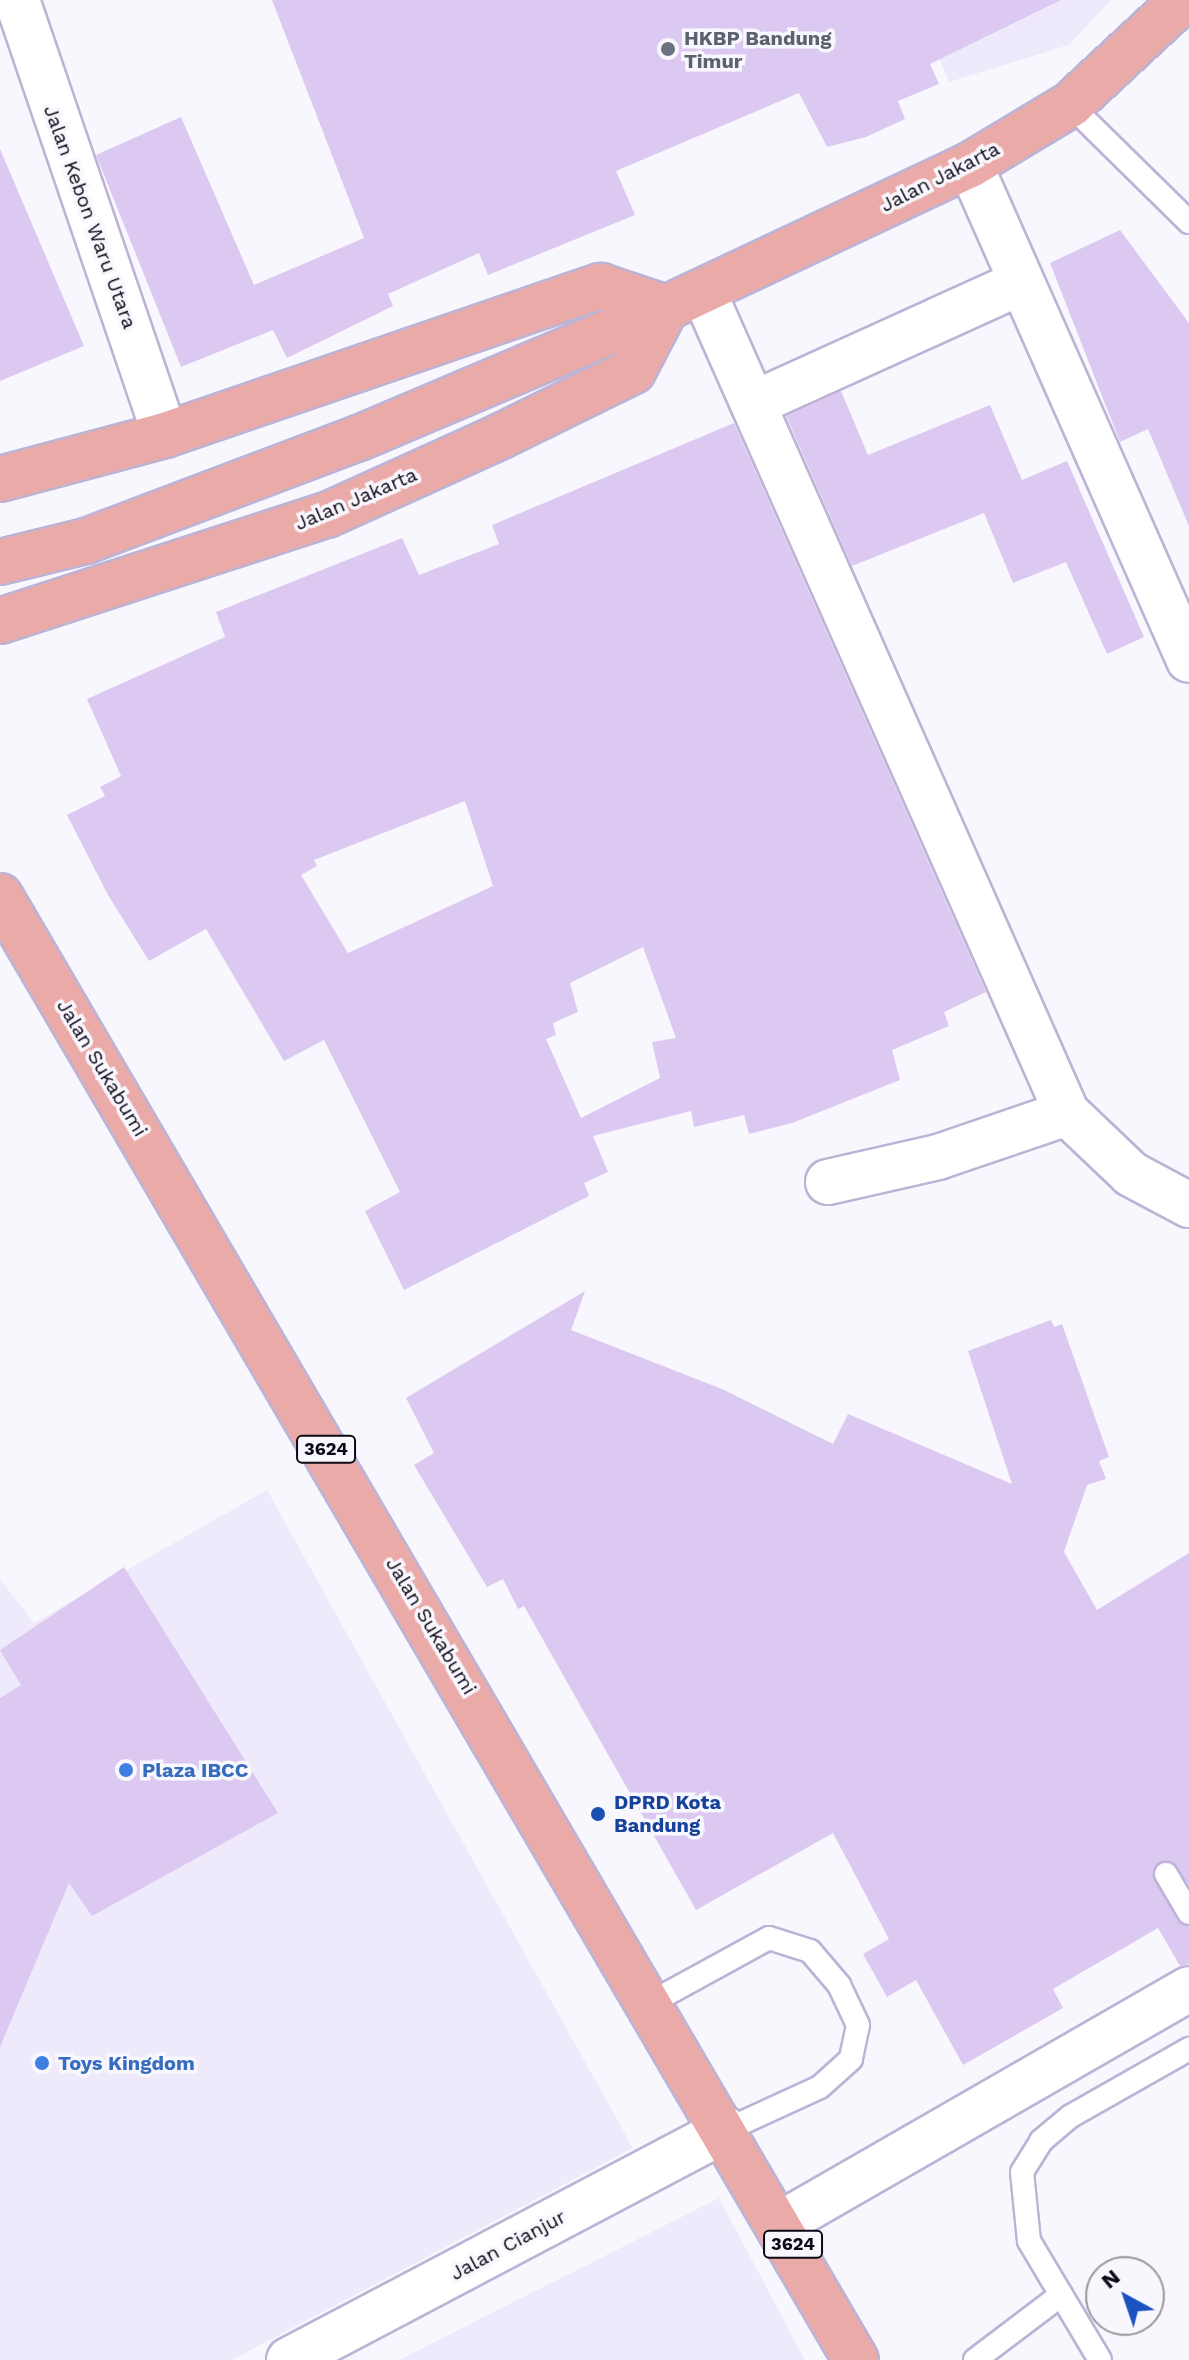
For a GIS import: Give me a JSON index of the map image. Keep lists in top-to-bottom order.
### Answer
{
  "streets": {
    "main road": ["Jalan Jakarta", "Jalan Sukabumi", "3624"],
    "street": ["Jalan Kebon Waru Utara", "Jalan Cianjur"]
  },
  "crossings": [
    ["Jalan Sukabumi", "Jalan Cianjur"]
  ],
  "places": [
    "HKBP Bandung Timur",
    "Plaza IBCC",
    "DPRD Kota Bandung",
    "Toys Kingdom"
  ],
  "north": "top left"
}
